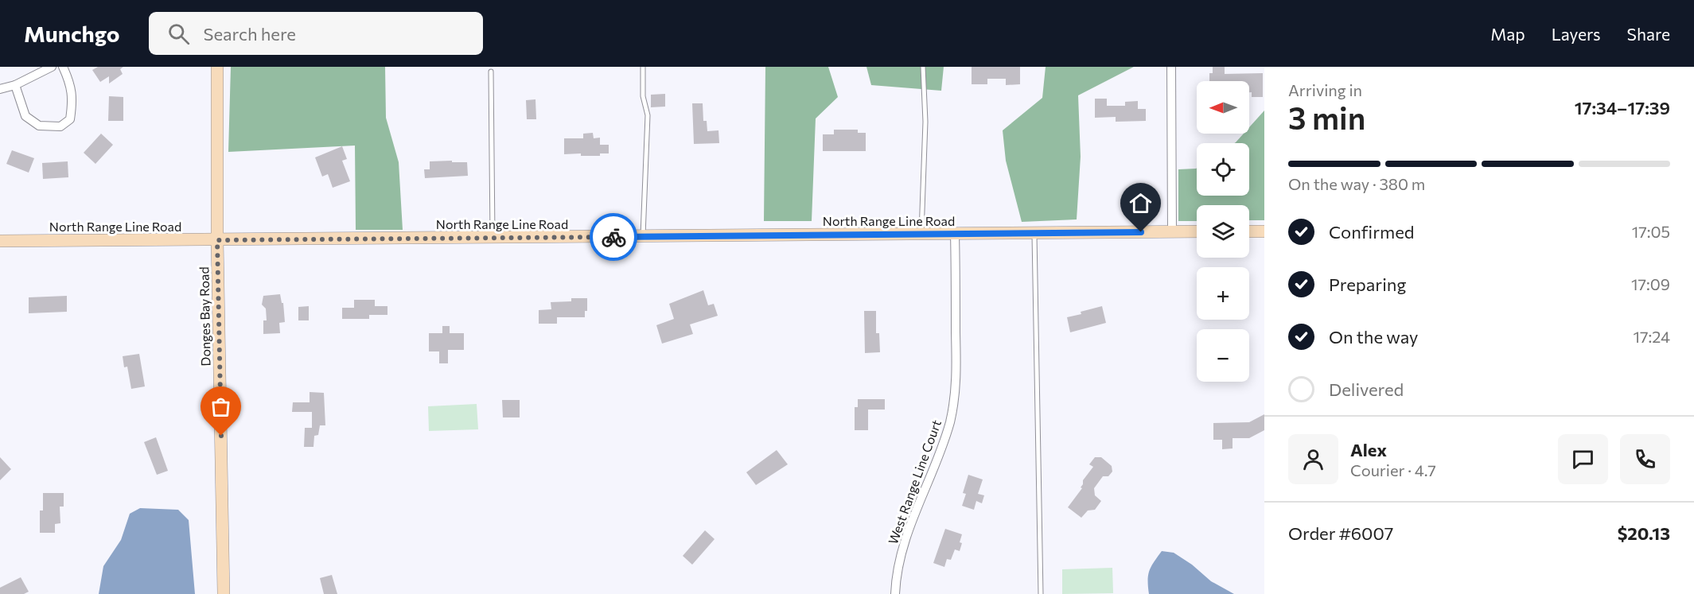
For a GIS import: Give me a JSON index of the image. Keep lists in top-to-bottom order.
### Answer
{
  "streets": {
    "street": ["North Range Line Road", "Donges Bay Road", "West Range Line Court"]
  },
  "crossings": [
    ["North Range Line Road", "Donges Bay Road"],
    ["North Range Line Road", "West Range Line Court"]
  ],
  "north": "left",
  "page": {
    "header": "Munchgo",
    "search": "Search here",
    "nav": ["Map", "Layers", "Share"],
    "heading": ["3 min", "Arriving in", "17:34–17:39"],
    "panel": [
      "Alex",
      "Courier · 4.7",
      "Order #6007",
      "$20.13"
    ],
    "map_buttons": ["+", "−"],
    "bar": "On the way · 380 m",
    "list": [
      ["Confirmed", "17:05"],
      ["Preparing", "17:09"],
      ["On the way", "17:24"],
      "Delivered"
    ]
  }
}
